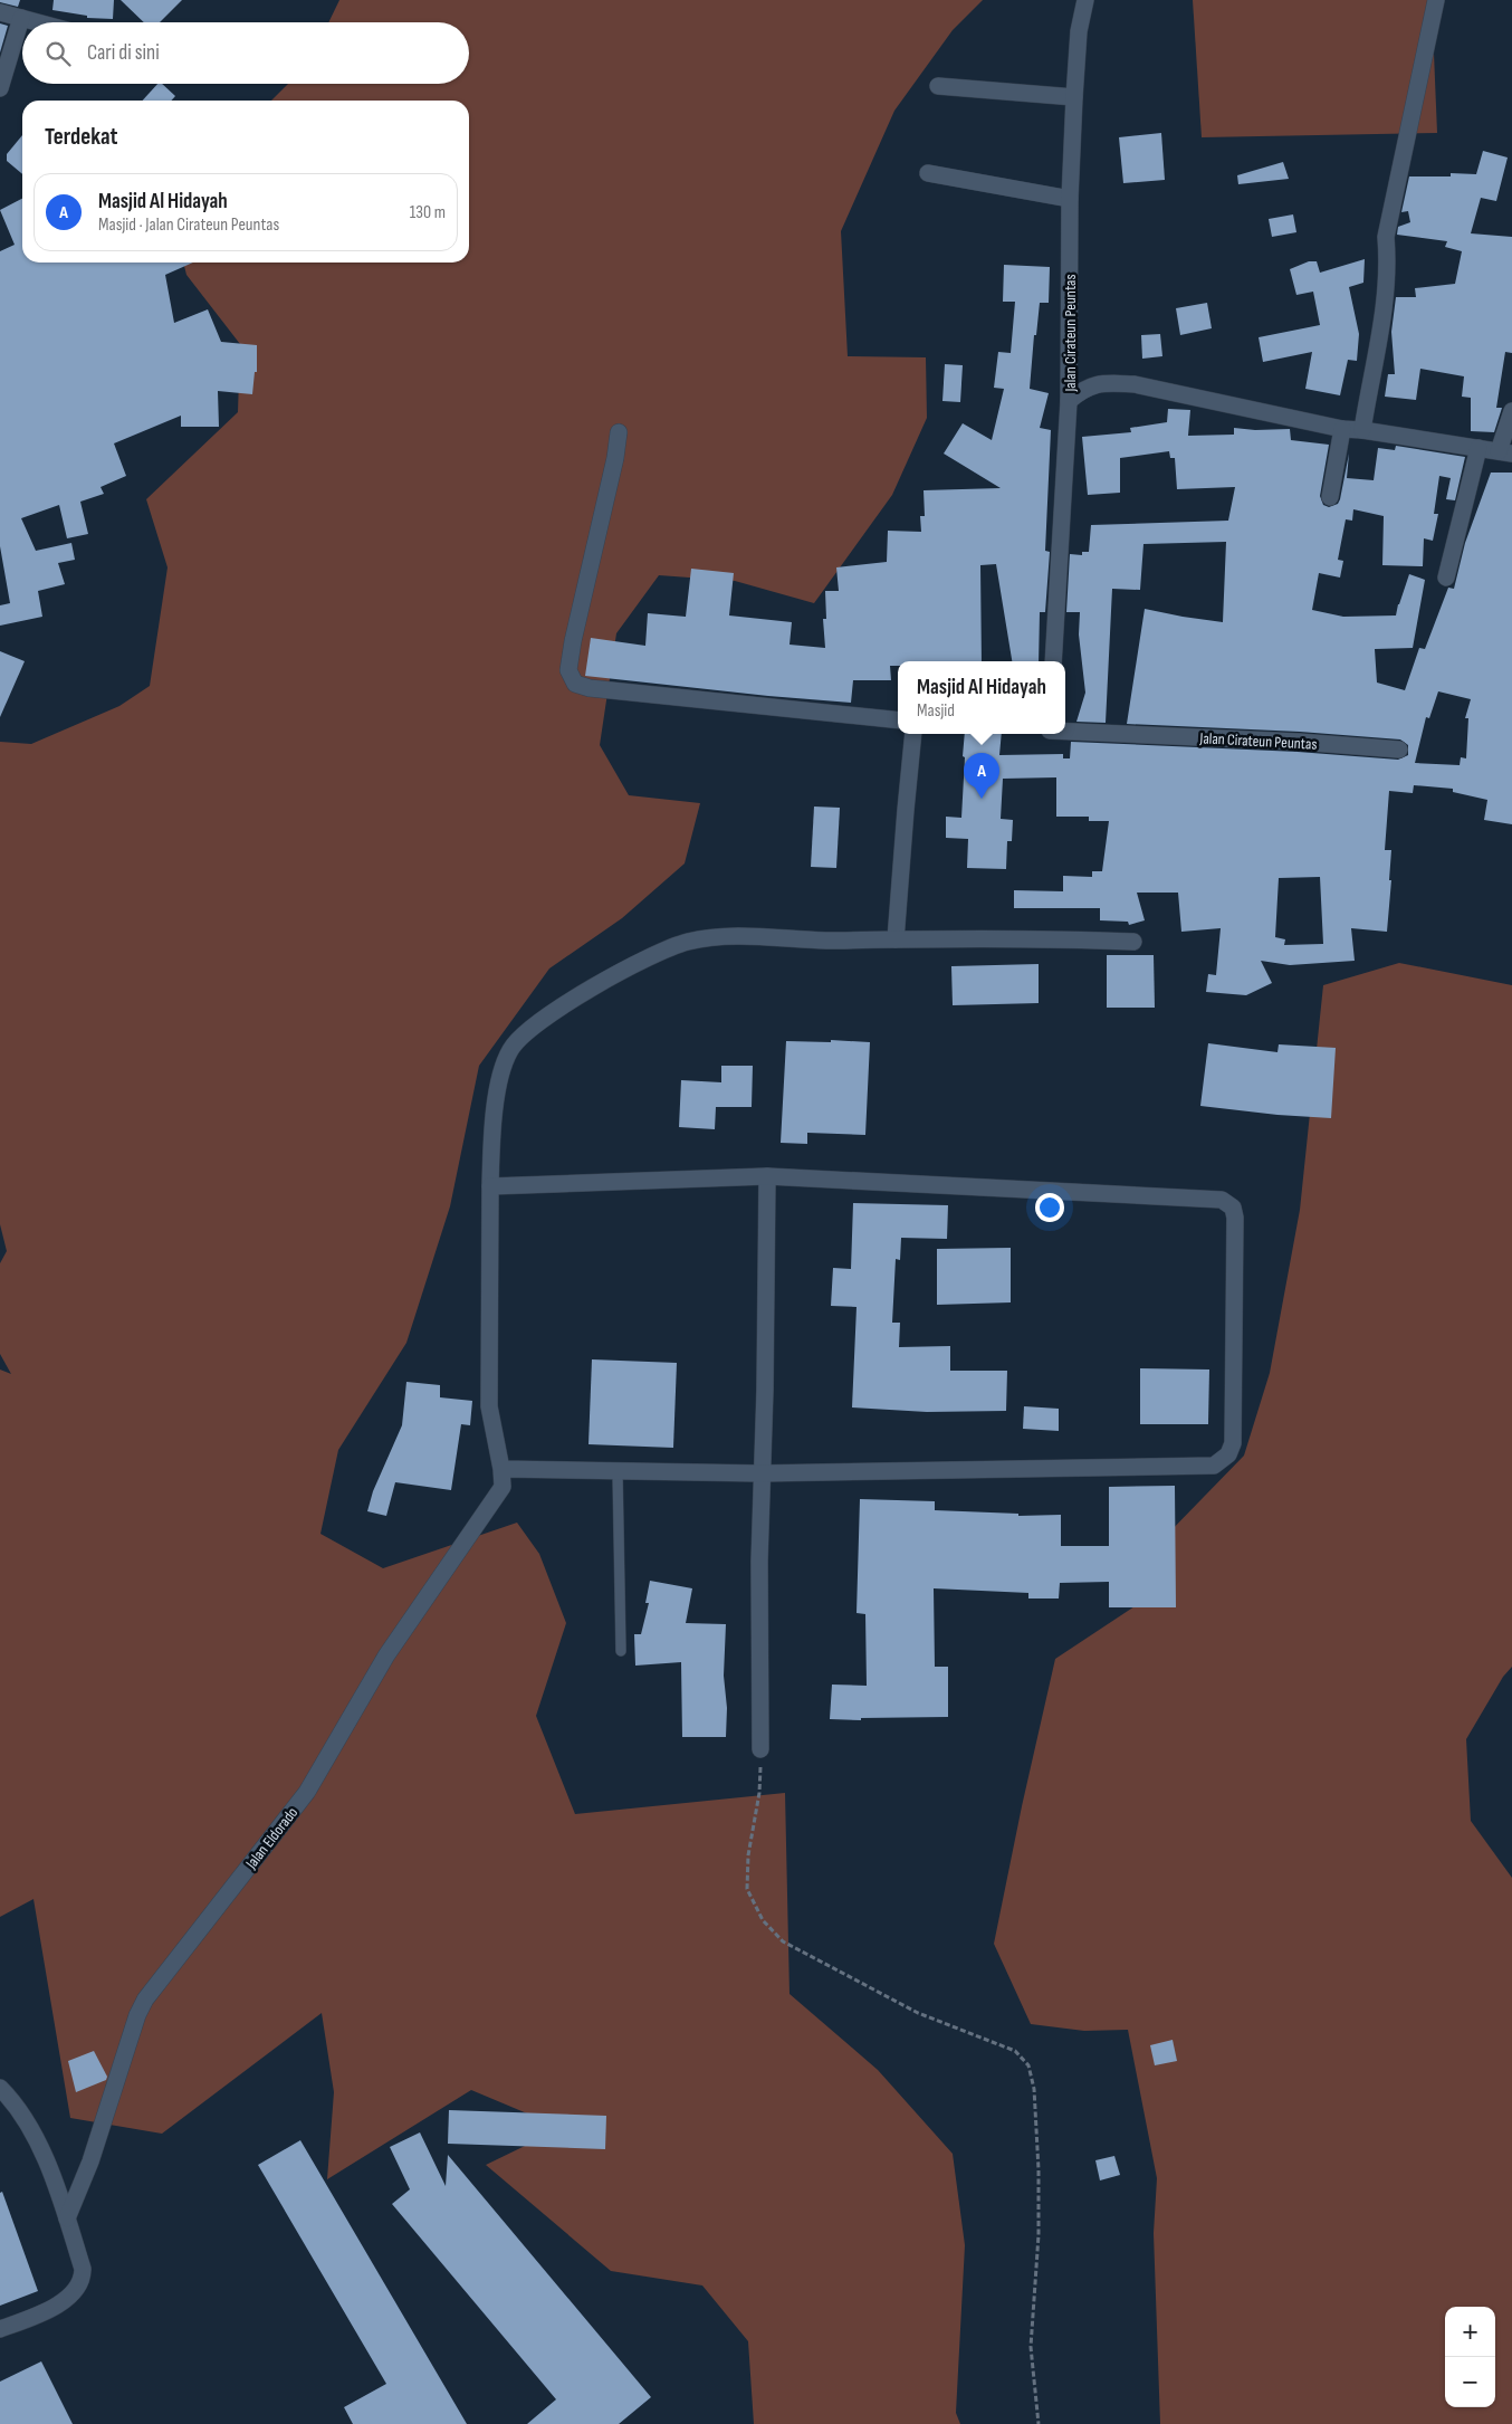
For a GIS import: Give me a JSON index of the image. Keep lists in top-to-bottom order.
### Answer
{
  "streets": {
    "street": ["Jalan Cirateun Peuntas", "Jalan Eldorado"]
  },
  "page": {
    "search": "Cari di sini",
    "heading": "Terdekat",
    "list": [
      {
        "mark": "A",
        "name": "Masjid Al Hidayah",
        "note": "Masjid · Jalan Cirateun Peuntas",
        "value": "130 m"
      }
    ],
    "popup": ["Masjid Al Hidayah", "Masjid"],
    "pins": "A",
    "map_buttons": ["+", "−"]
  }
}
